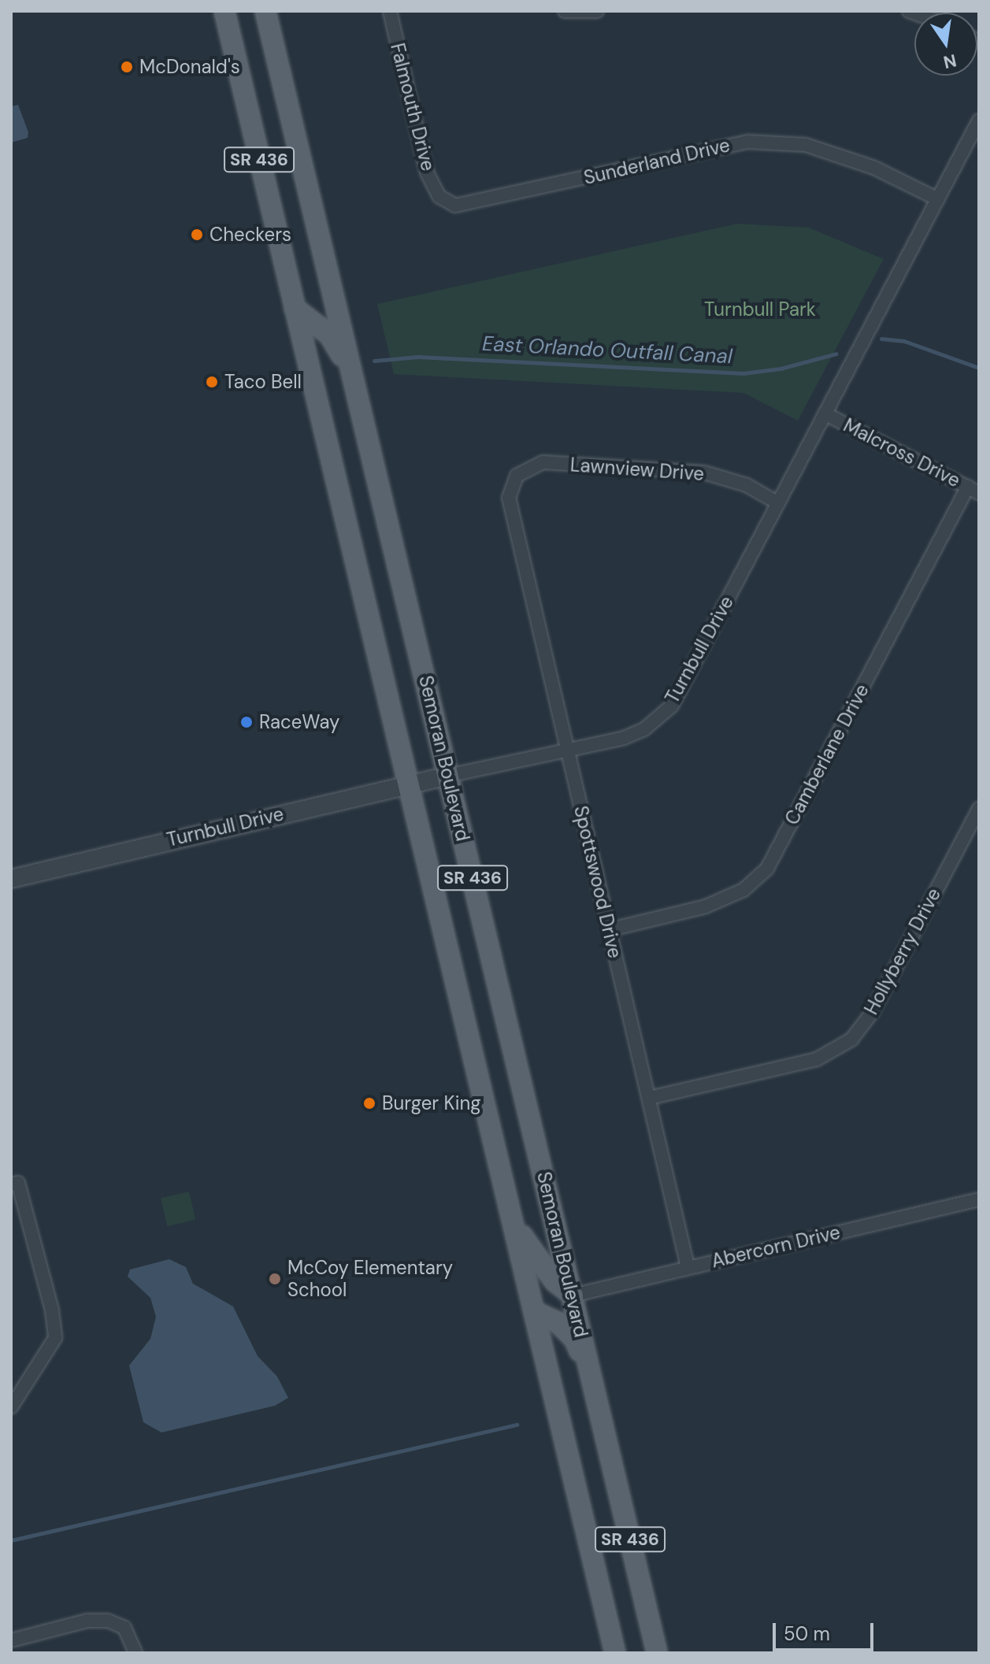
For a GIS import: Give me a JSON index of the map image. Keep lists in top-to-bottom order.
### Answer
{
  "streets": {
    "main road": ["SR 436", "Semoran Boulevard"],
    "street": [
      "Falmouth Drive",
      "Sunderland Drive",
      "Malcross Drive",
      "Lawnview Drive",
      "Turnbull Drive",
      "Camberlane Drive",
      "Spottswood Drive",
      "Hollyberry Drive",
      "Abercorn Drive"
    ]
  },
  "crossings": [
    ["Falmouth Drive", "Sunderland Drive"],
    ["SR 436", "Turnbull Drive"],
    ["Sunderland Drive", "Turnbull Drive"],
    ["Malcross Drive", "Turnbull Drive"],
    ["Malcross Drive", "Camberlane Drive"],
    ["Lawnview Drive", "Turnbull Drive"],
    ["Lawnview Drive", "Spottswood Drive"],
    ["Turnbull Drive", "Semoran Boulevard"],
    ["Turnbull Drive", "Spottswood Drive"],
    ["Camberlane Drive", "Spottswood Drive"],
    ["Semoran Boulevard", "Abercorn Drive"],
    ["Spottswood Drive", "Hollyberry Drive"],
    ["Spottswood Drive", "Abercorn Drive"]
  ],
  "water": ["East Orlando Outfall Canal"],
  "parks": ["Turnbull Park"],
  "places": [
    "McDonald's",
    "Checkers",
    "Taco Bell",
    "RaceWay",
    "Burger King",
    "McCoy Elementary School"
  ],
  "scale_bar": "50 m",
  "north": "bottom"
}
